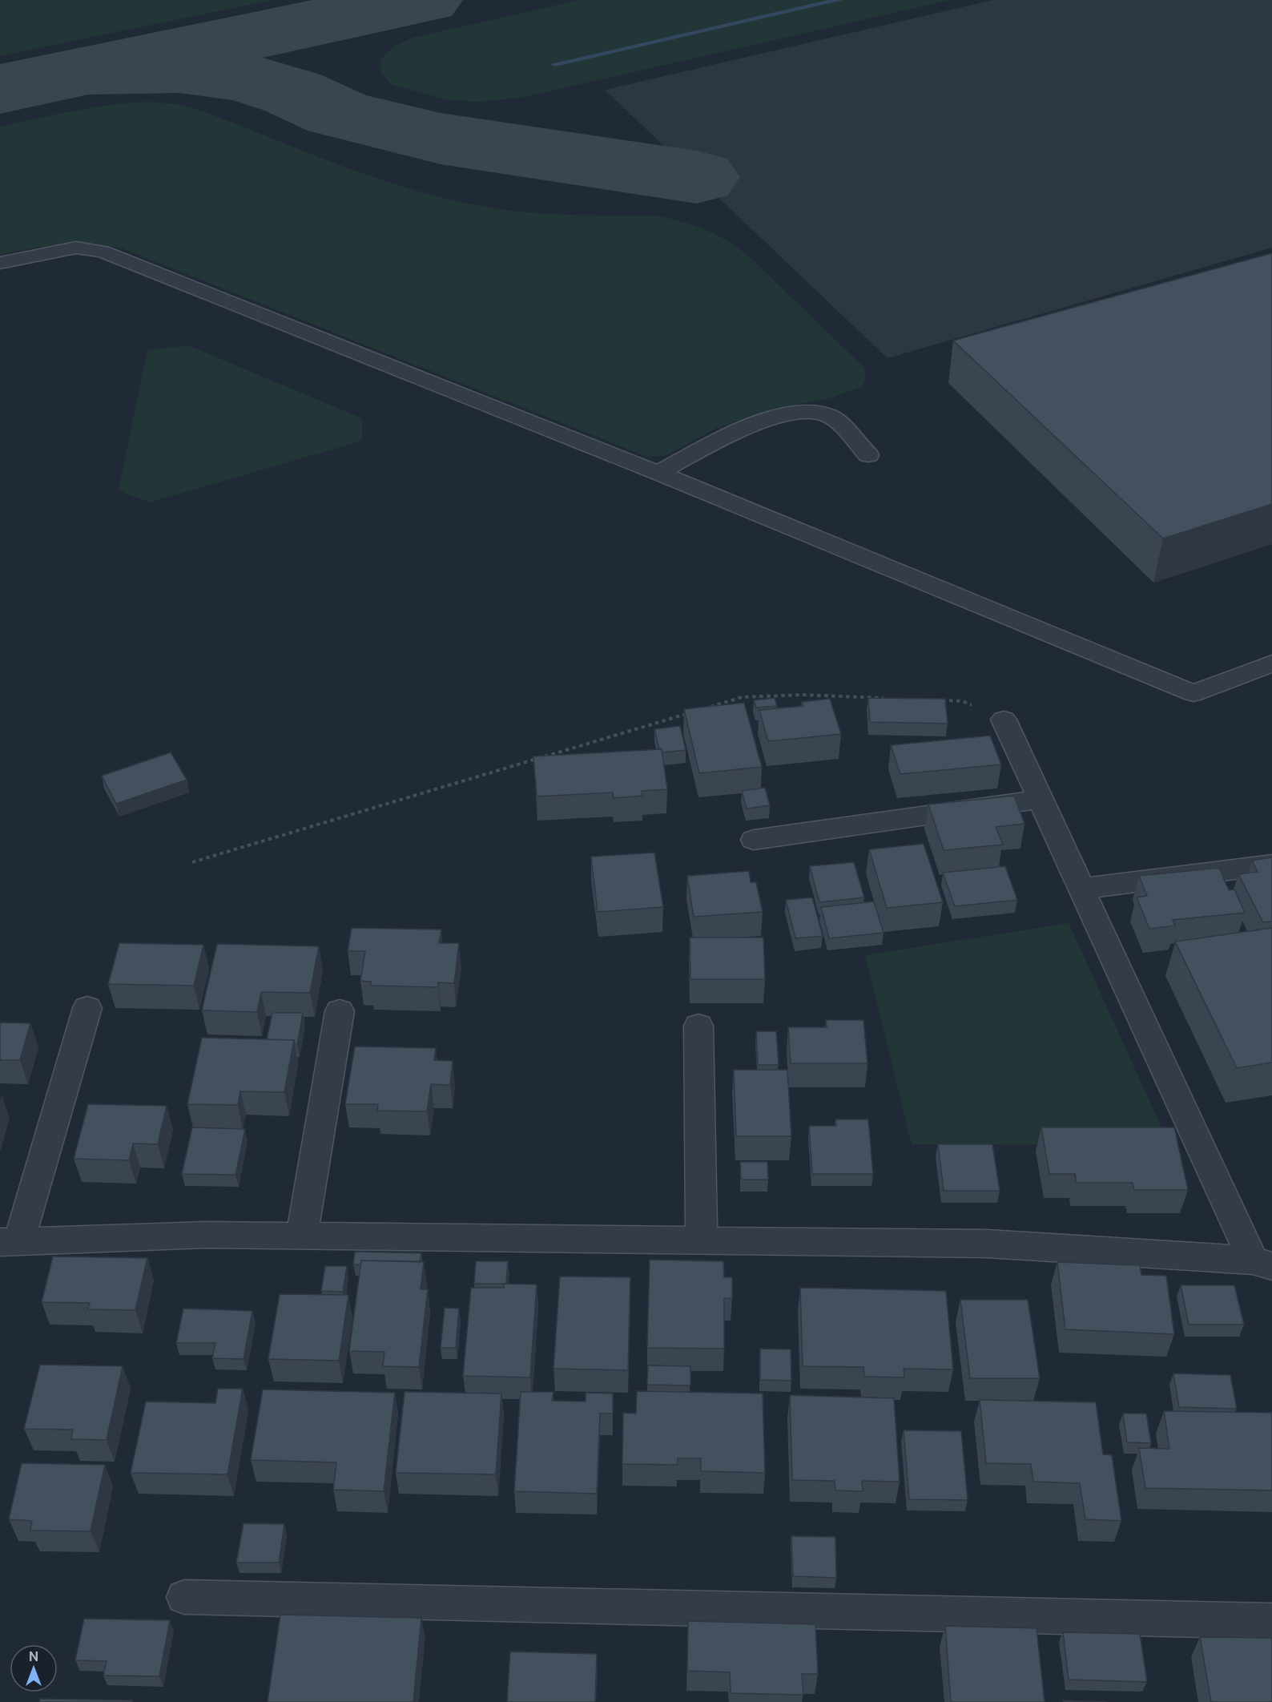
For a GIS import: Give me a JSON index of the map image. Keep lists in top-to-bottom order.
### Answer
{
  "north": "top"
}
